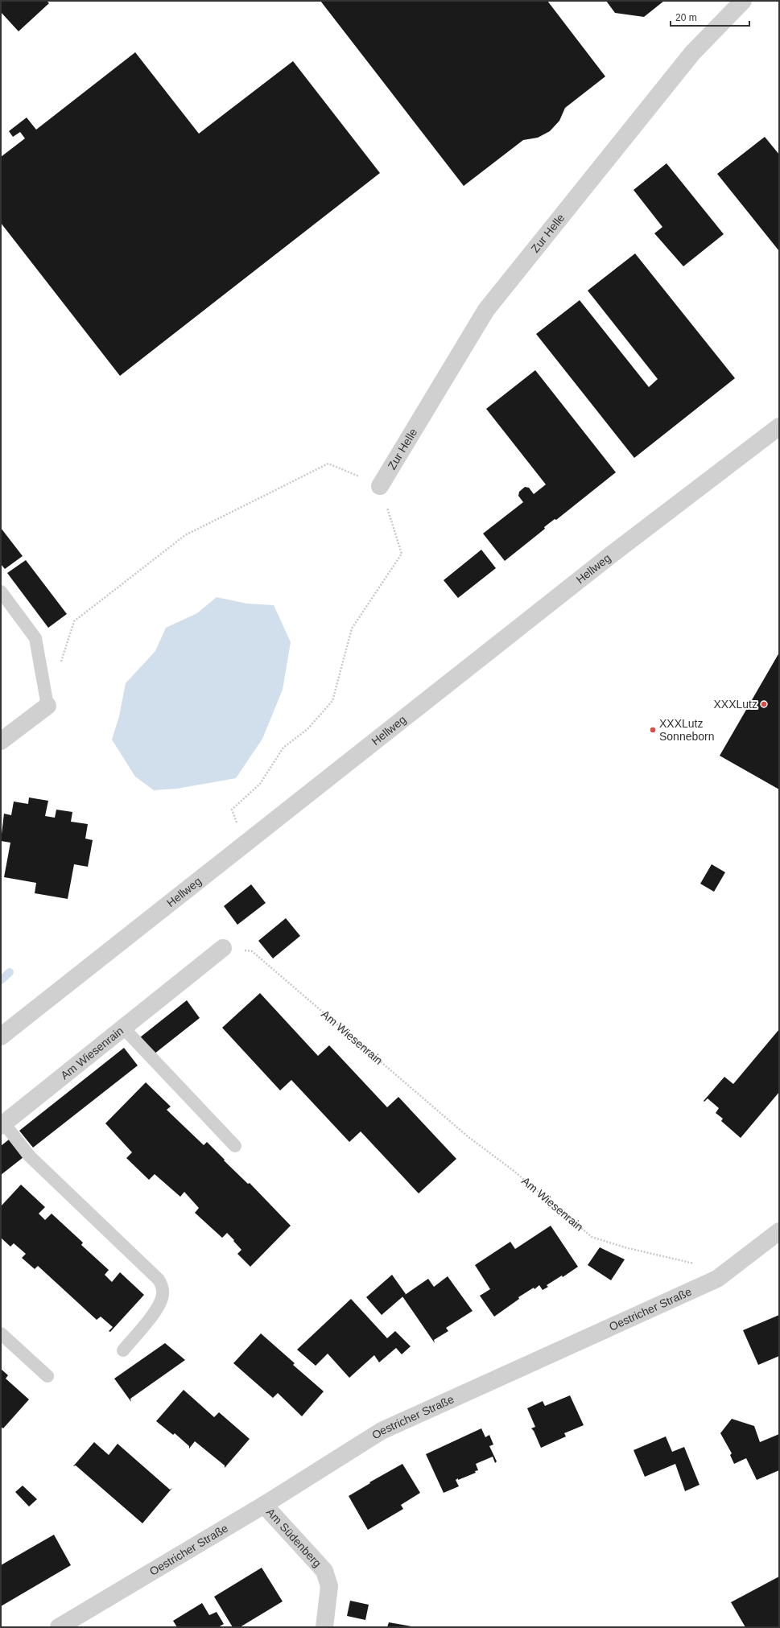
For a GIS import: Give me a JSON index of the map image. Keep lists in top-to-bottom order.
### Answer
{
  "streets": {
    "street": [
      "Zur Helle",
      "Hellweg",
      "Am Wiesenrain",
      "Oestricher Straße",
      "Am Südenberg"
    ]
  },
  "crossings": [
    ["Am Wiesenrain", "Oestricher Straße"],
    ["Oestricher Straße", "Am Südenberg"]
  ],
  "places": ["XXXLutz", "XXXLutz Sonneborn"],
  "scale_bar": "20 m"
}
